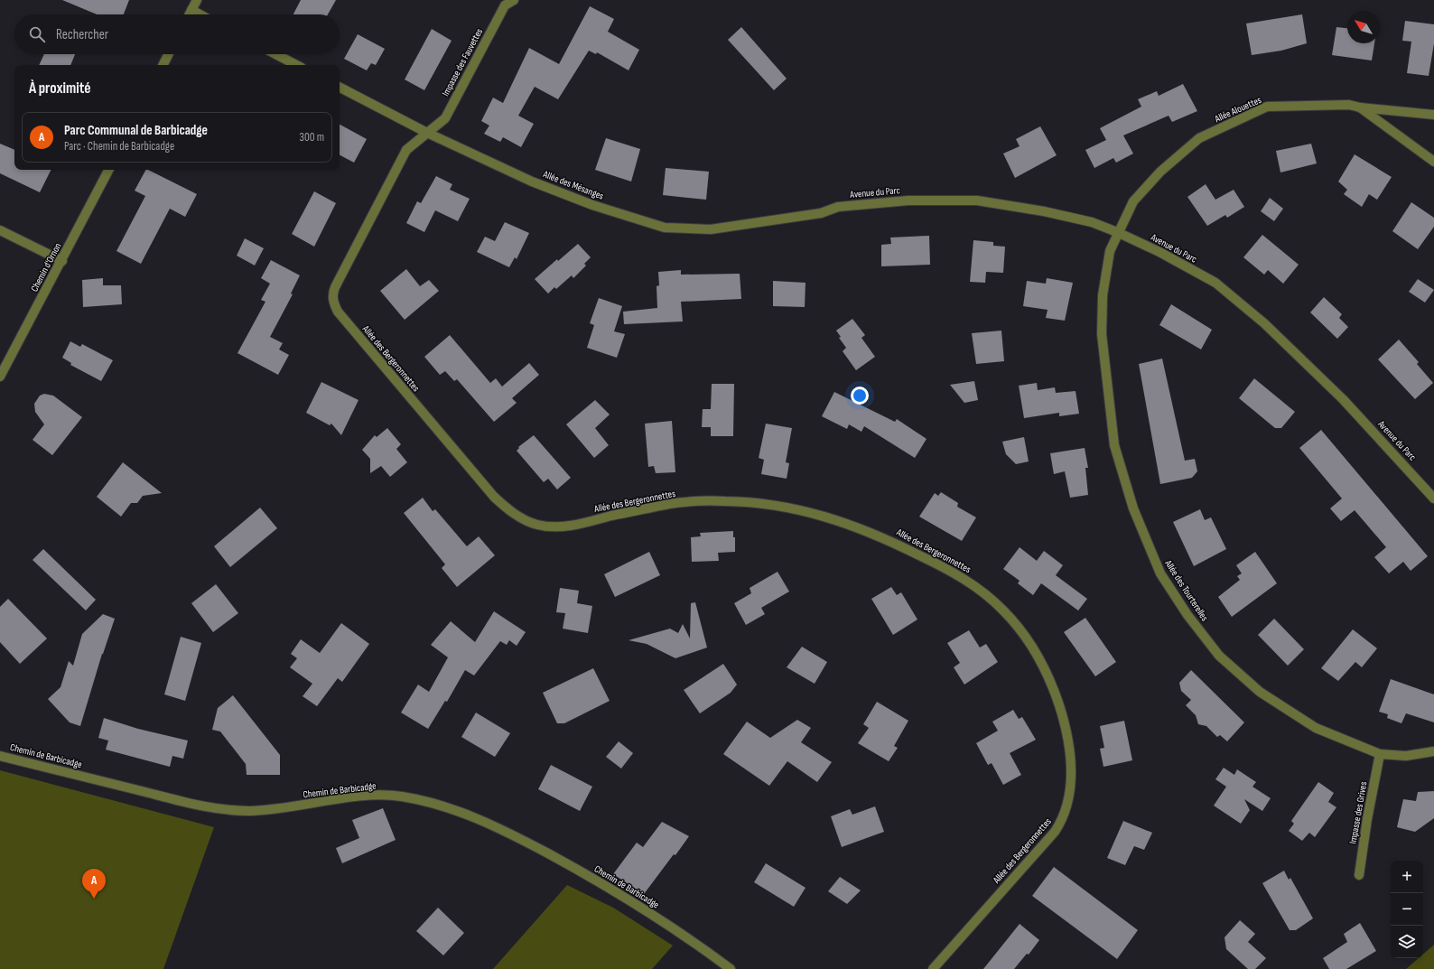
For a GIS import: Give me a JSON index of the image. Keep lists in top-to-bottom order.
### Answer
{
  "streets": {
    "street": [
      "Impasse des Fauvettes",
      "Allée Alouettes",
      "Allée des Mésanges",
      "Avenue du Parc",
      "Chemin d'Ornon",
      "Allée des Bergeronnettes",
      "Allée des Tourterelles",
      "Chemin de Barbicadge",
      "Impasse des Grives"
    ]
  },
  "crossings": [
    ["Impasse des Fauvettes", "Allée des Mésanges"],
    ["Impasse des Fauvettes", "Allée des Bergeronnettes"],
    ["Allée Alouettes", "Avenue du Parc"],
    ["Allée Alouettes", "Allée des Tourterelles"],
    ["Allée des Mésanges", "Avenue du Parc"],
    ["Allée des Mésanges", "Allée des Bergeronnettes"],
    ["Avenue du Parc", "Allée des Tourterelles"],
    ["Allée des Tourterelles", "Impasse des Grives"]
  ],
  "north": "top left",
  "page": {
    "search": "Rechercher",
    "heading": "À proximité",
    "list": [
      {
        "mark": "A",
        "name": "Parc Communal de Barbicadge",
        "note": "Parc · Chemin de Barbicadge",
        "value": "300 m"
      }
    ],
    "map_buttons": ["+", "−"],
    "pins": "A"
  }
}
